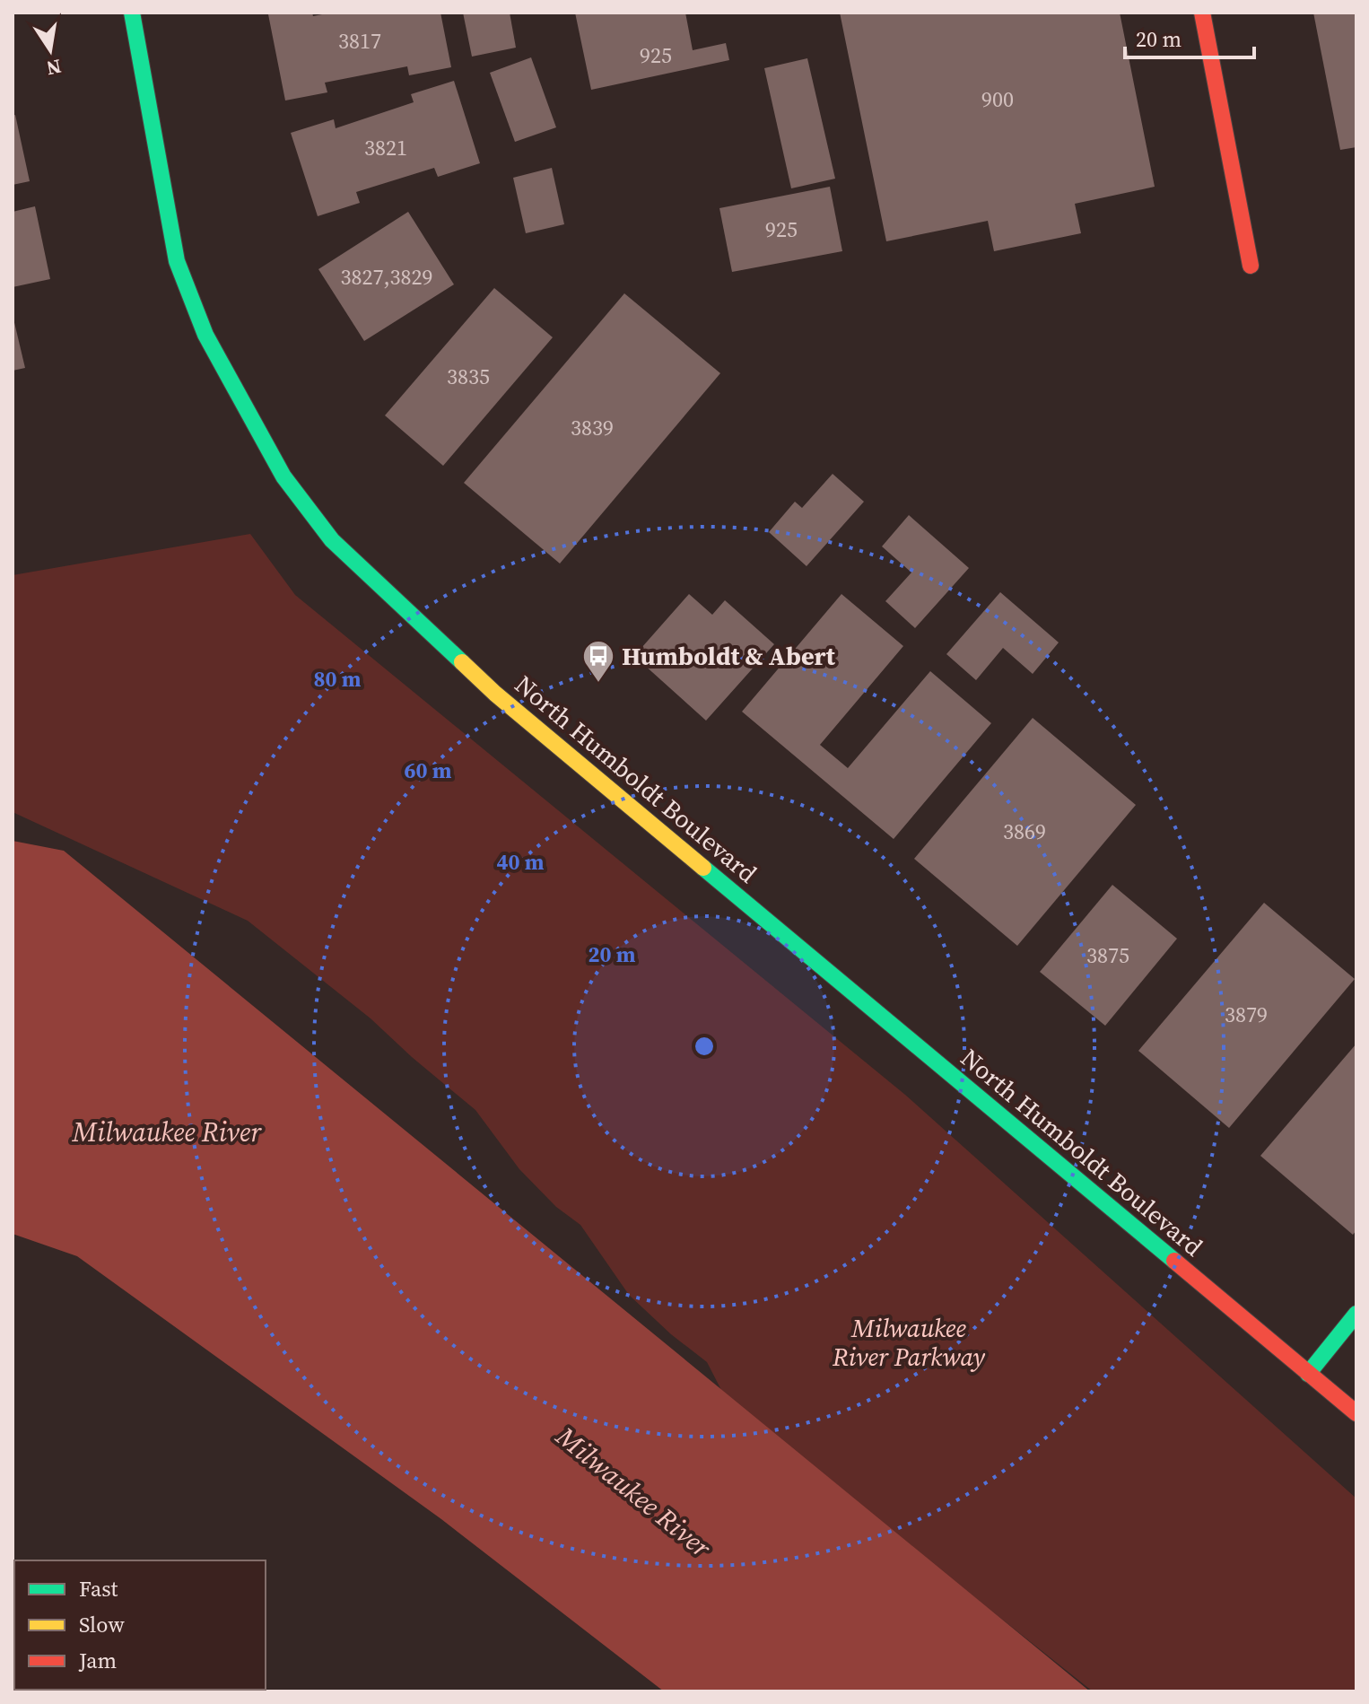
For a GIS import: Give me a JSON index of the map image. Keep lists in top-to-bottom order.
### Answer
{
  "streets": {
    "main road": ["North Humboldt Boulevard"]
  },
  "water": ["Milwaukee River"],
  "parks": ["Milwaukee River Parkway"],
  "places": {
    "bus stop": ["Humboldt & Abert"]
  },
  "house_numbers": [
    "3817",
    "925",
    "900",
    "3821",
    "925",
    "3827,3829",
    "3835",
    "3839",
    "3869",
    "3875",
    "3879"
  ],
  "legend": ["Fast", "Slow", "Jam"],
  "scale_bar": "20 m",
  "north": "bottom",
  "rings": [
    "80 m",
    "60 m",
    "40 m",
    "20 m"
  ]
}
